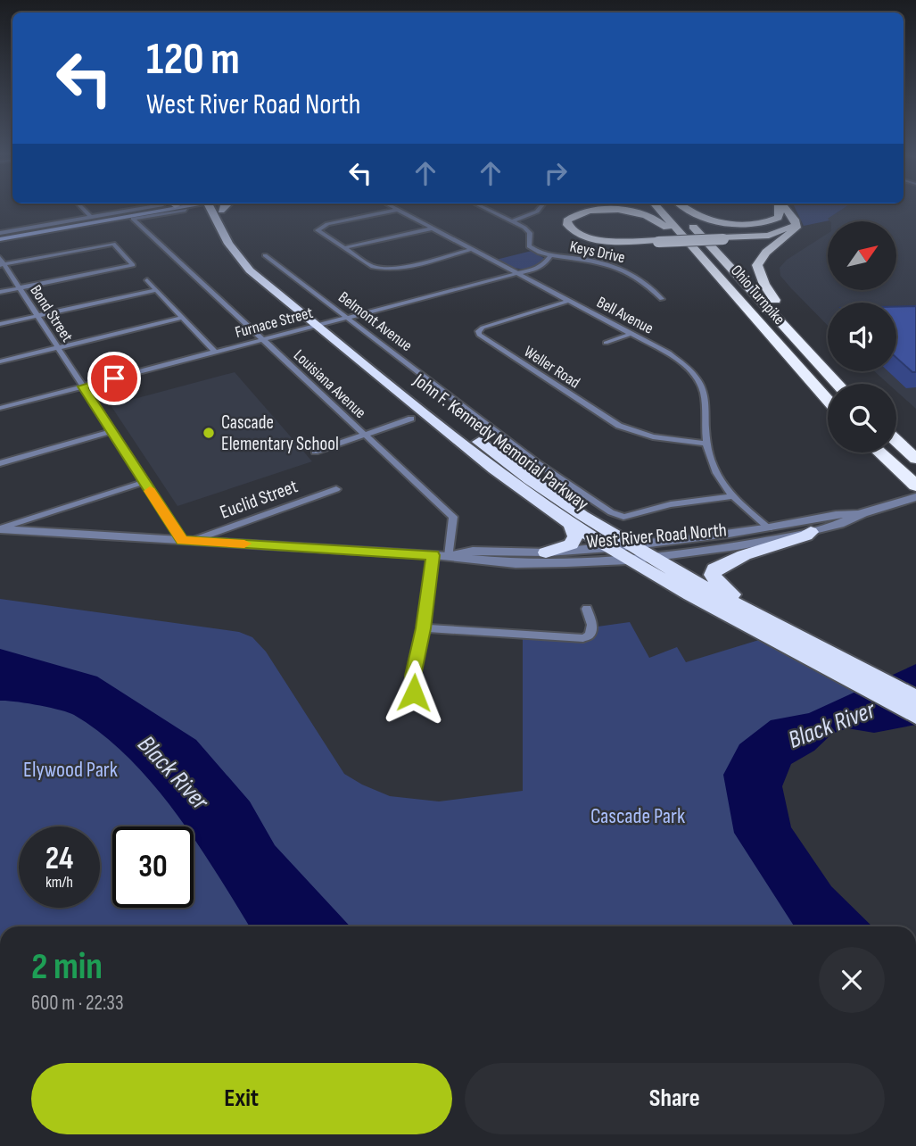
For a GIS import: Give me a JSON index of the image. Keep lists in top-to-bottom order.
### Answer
{
  "streets": {
    "highway": ["Ohio Turnpike", "John F. Kennedy Memorial Parkway"],
    "street": [
      "Keys Drive",
      "Bond Street",
      "Bell Avenue",
      "Belmont Avenue",
      "Furnace Street",
      "Weller Road",
      "Louisiana Avenue",
      "Euclid Street",
      "West River Road North"
    ]
  },
  "crossings": [
    ["Keys Drive", "Furnace Street"],
    ["Bond Street", "Furnace Street"],
    ["Bond Street", "Euclid Street"],
    ["Bond Street", "West River Road North"],
    ["Bell Avenue", "Belmont Avenue"],
    ["Bell Avenue", "Furnace Street"],
    ["Bell Avenue", "Weller Road"],
    ["Bell Avenue", "West River Road North"],
    ["Belmont Avenue", "Furnace Street"],
    ["Furnace Street", "Louisiana Avenue"],
    ["Furnace Street", "John F. Kennedy Memorial Parkway"],
    ["Louisiana Avenue", "West River Road North"],
    ["John F. Kennedy Memorial Parkway", "West River Road North"],
    ["Euclid Street", "West River Road North"]
  ],
  "water": ["Black River"],
  "parks": ["Elywood Park", "Cascade Park"],
  "places": ["Cascade Elementary School"],
  "north": "top right",
  "page": {
    "turn": ["120 m", "West River Road North"],
    "speed": "24 km/h",
    "limit": "30",
    "heading": ["2 min", "600 m · 22:33"],
    "buttons": ["Exit", "Share"]
  }
}
